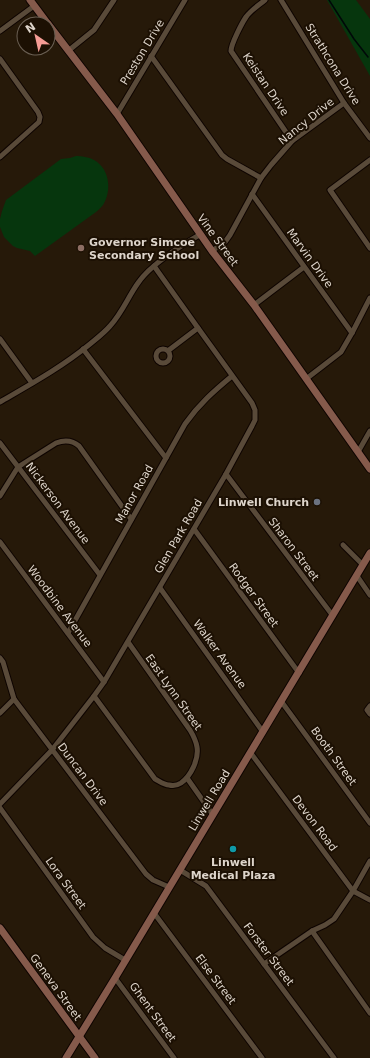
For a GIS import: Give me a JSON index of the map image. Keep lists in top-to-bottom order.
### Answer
{
  "streets": {
    "main road": ["Vine Street", "Linwell Road", "Geneva Street"],
    "street": [
      "Preston Drive",
      "Strathcona Drive",
      "Keistan Drive",
      "Nancy Drive",
      "Marvin Drive",
      "Manor Road",
      "Nickerson Avenue",
      "Glen Park Road",
      "Sharon Street",
      "Rodger Street",
      "Woodbine Avenue",
      "Walker Avenue",
      "East Lynn Street",
      "Booth Street",
      "Duncan Drive",
      "Devon Road",
      "Lora Street",
      "Forster Street",
      "Else Street",
      "Ghent Street"
    ]
  },
  "crossings": [
    ["Preston Drive", "Vine Street"],
    ["Strathcona Drive", "Nancy Drive"],
    ["Keistan Drive", "Nancy Drive"],
    ["Nancy Drive", "Vine Street"],
    ["Nancy Drive", "Marvin Drive"],
    ["Manor Road", "Nickerson Avenue"],
    ["Manor Road", "Glen Park Road"],
    ["Manor Road", "Woodbine Avenue"],
    ["Glen Park Road", "Sharon Street"],
    ["Glen Park Road", "Rodger Street"],
    ["Glen Park Road", "Woodbine Avenue"],
    ["Glen Park Road", "Walker Avenue"],
    ["Glen Park Road", "East Lynn Street"],
    ["Glen Park Road", "Duncan Drive"],
    ["Sharon Street", "Linwell Road"],
    ["Rodger Street", "Linwell Road"],
    ["Walker Avenue", "Linwell Road"],
    ["Booth Street", "Linwell Road"],
    ["Duncan Drive", "Linwell Road"],
    ["Linwell Road", "Devon Road"],
    ["Linwell Road", "Lora Street"],
    ["Linwell Road", "Forster Street"],
    ["Linwell Road", "Else Street"],
    ["Linwell Road", "Geneva Street"],
    ["Linwell Road", "Ghent Street"]
  ],
  "places": ["Governor Simcoe Secondary School", "Linwell Church", "Linwell Medical Plaza"],
  "north": "top left"
}
